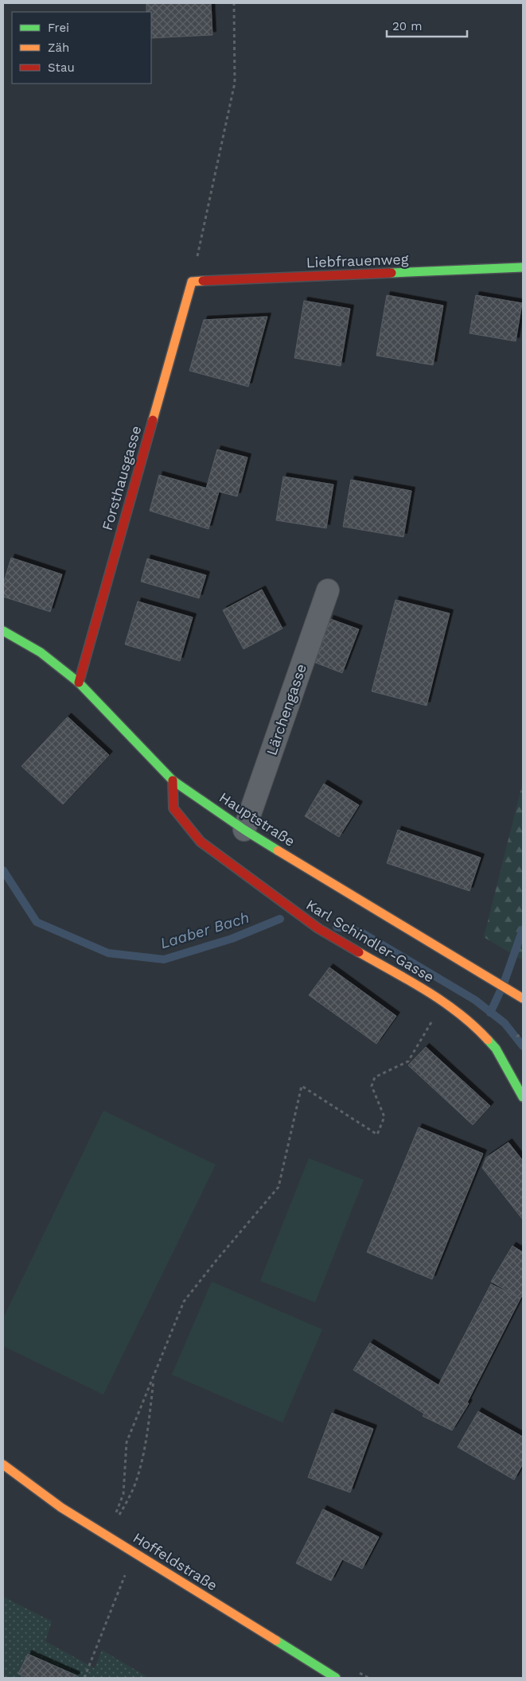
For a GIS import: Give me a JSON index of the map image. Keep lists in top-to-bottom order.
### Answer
{
  "streets": {
    "street": [
      "Liebfrauenweg",
      "Forsthausgasse",
      "Lärchengasse",
      "Hauptstraße",
      "Karl Schindler-Gasse",
      "Hoffeldstraße"
    ]
  },
  "crossings": [
    ["Liebfrauenweg", "Forsthausgasse"],
    ["Forsthausgasse", "Hauptstraße"],
    ["Lärchengasse", "Hauptstraße"],
    ["Hauptstraße", "Karl Schindler-Gasse"]
  ],
  "water": ["Laaber Bach"],
  "legend": ["Frei", "Zäh", "Stau"],
  "scale_bar": "20 m"
}
